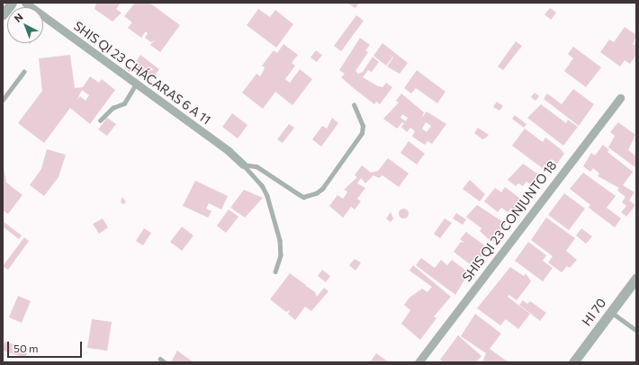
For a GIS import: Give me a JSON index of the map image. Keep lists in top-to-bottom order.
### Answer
{
  "streets": {
    "street": ["SHIS QI 23 CHÁCARAS 6 A 11", "SHIS QI 23 CONJUNTO 18", "HI 70"]
  },
  "scale_bar": "50 m",
  "north": "top left"
}
